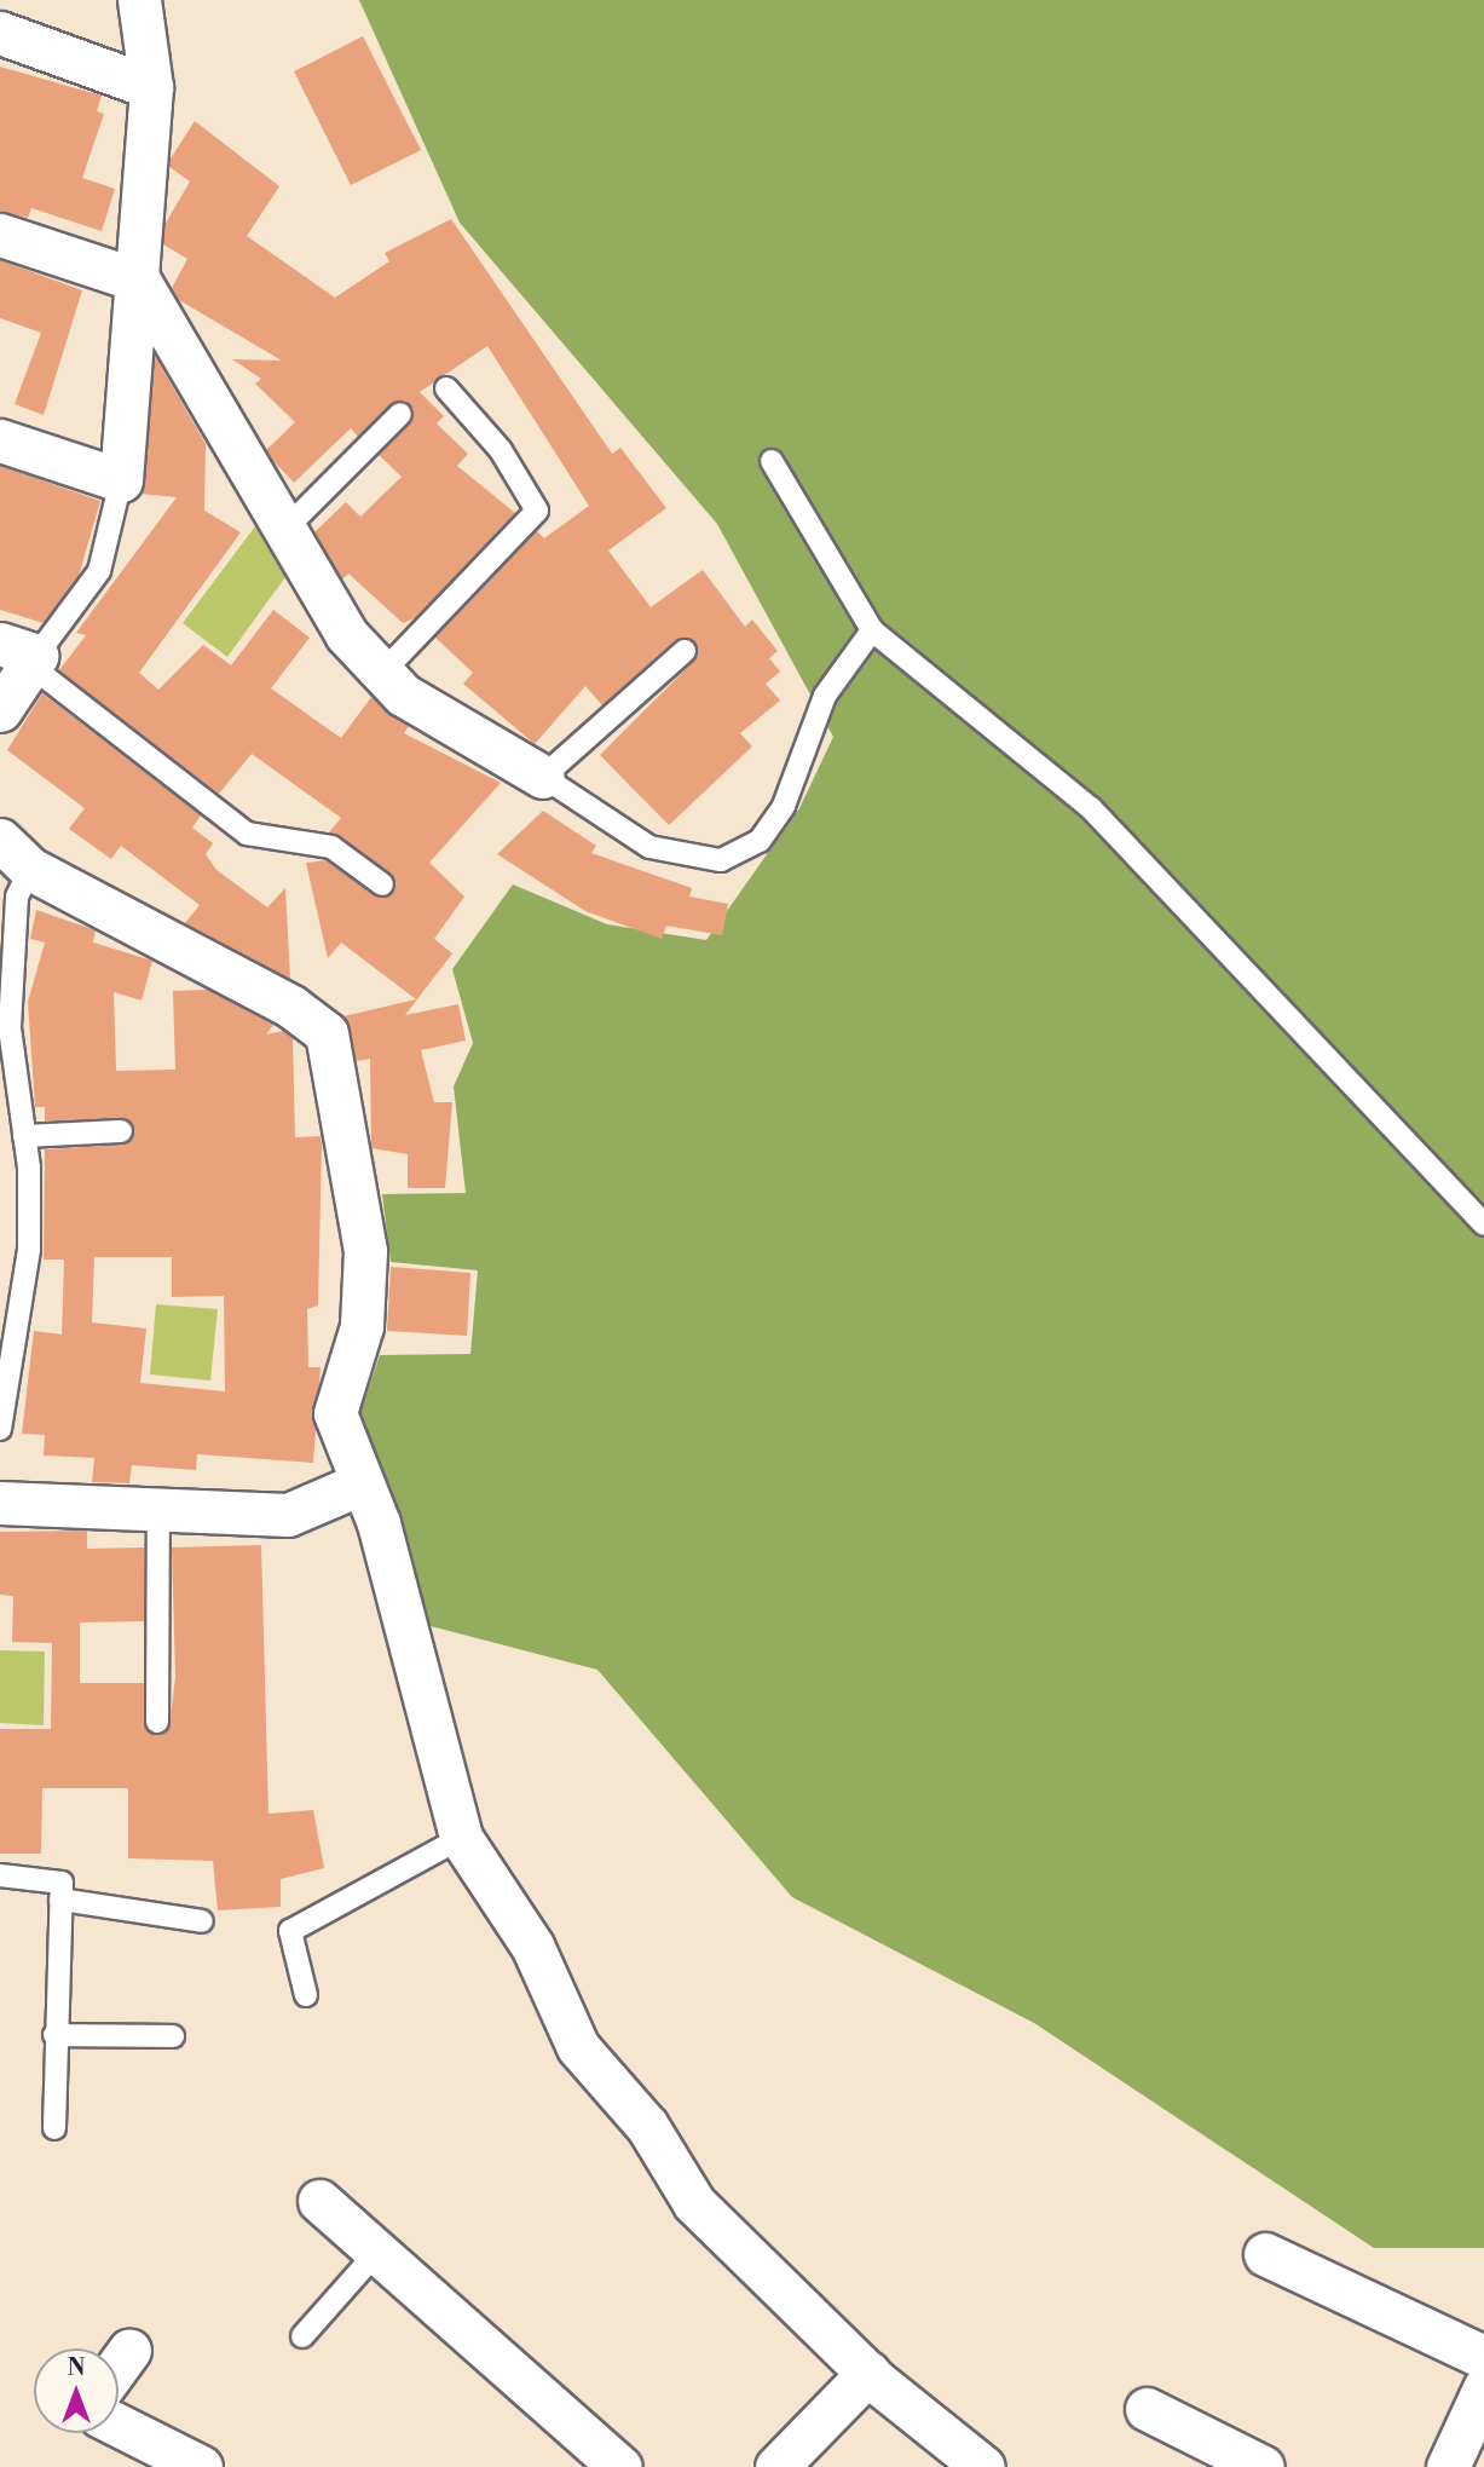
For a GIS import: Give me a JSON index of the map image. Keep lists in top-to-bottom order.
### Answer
{
  "north": "top"
}
